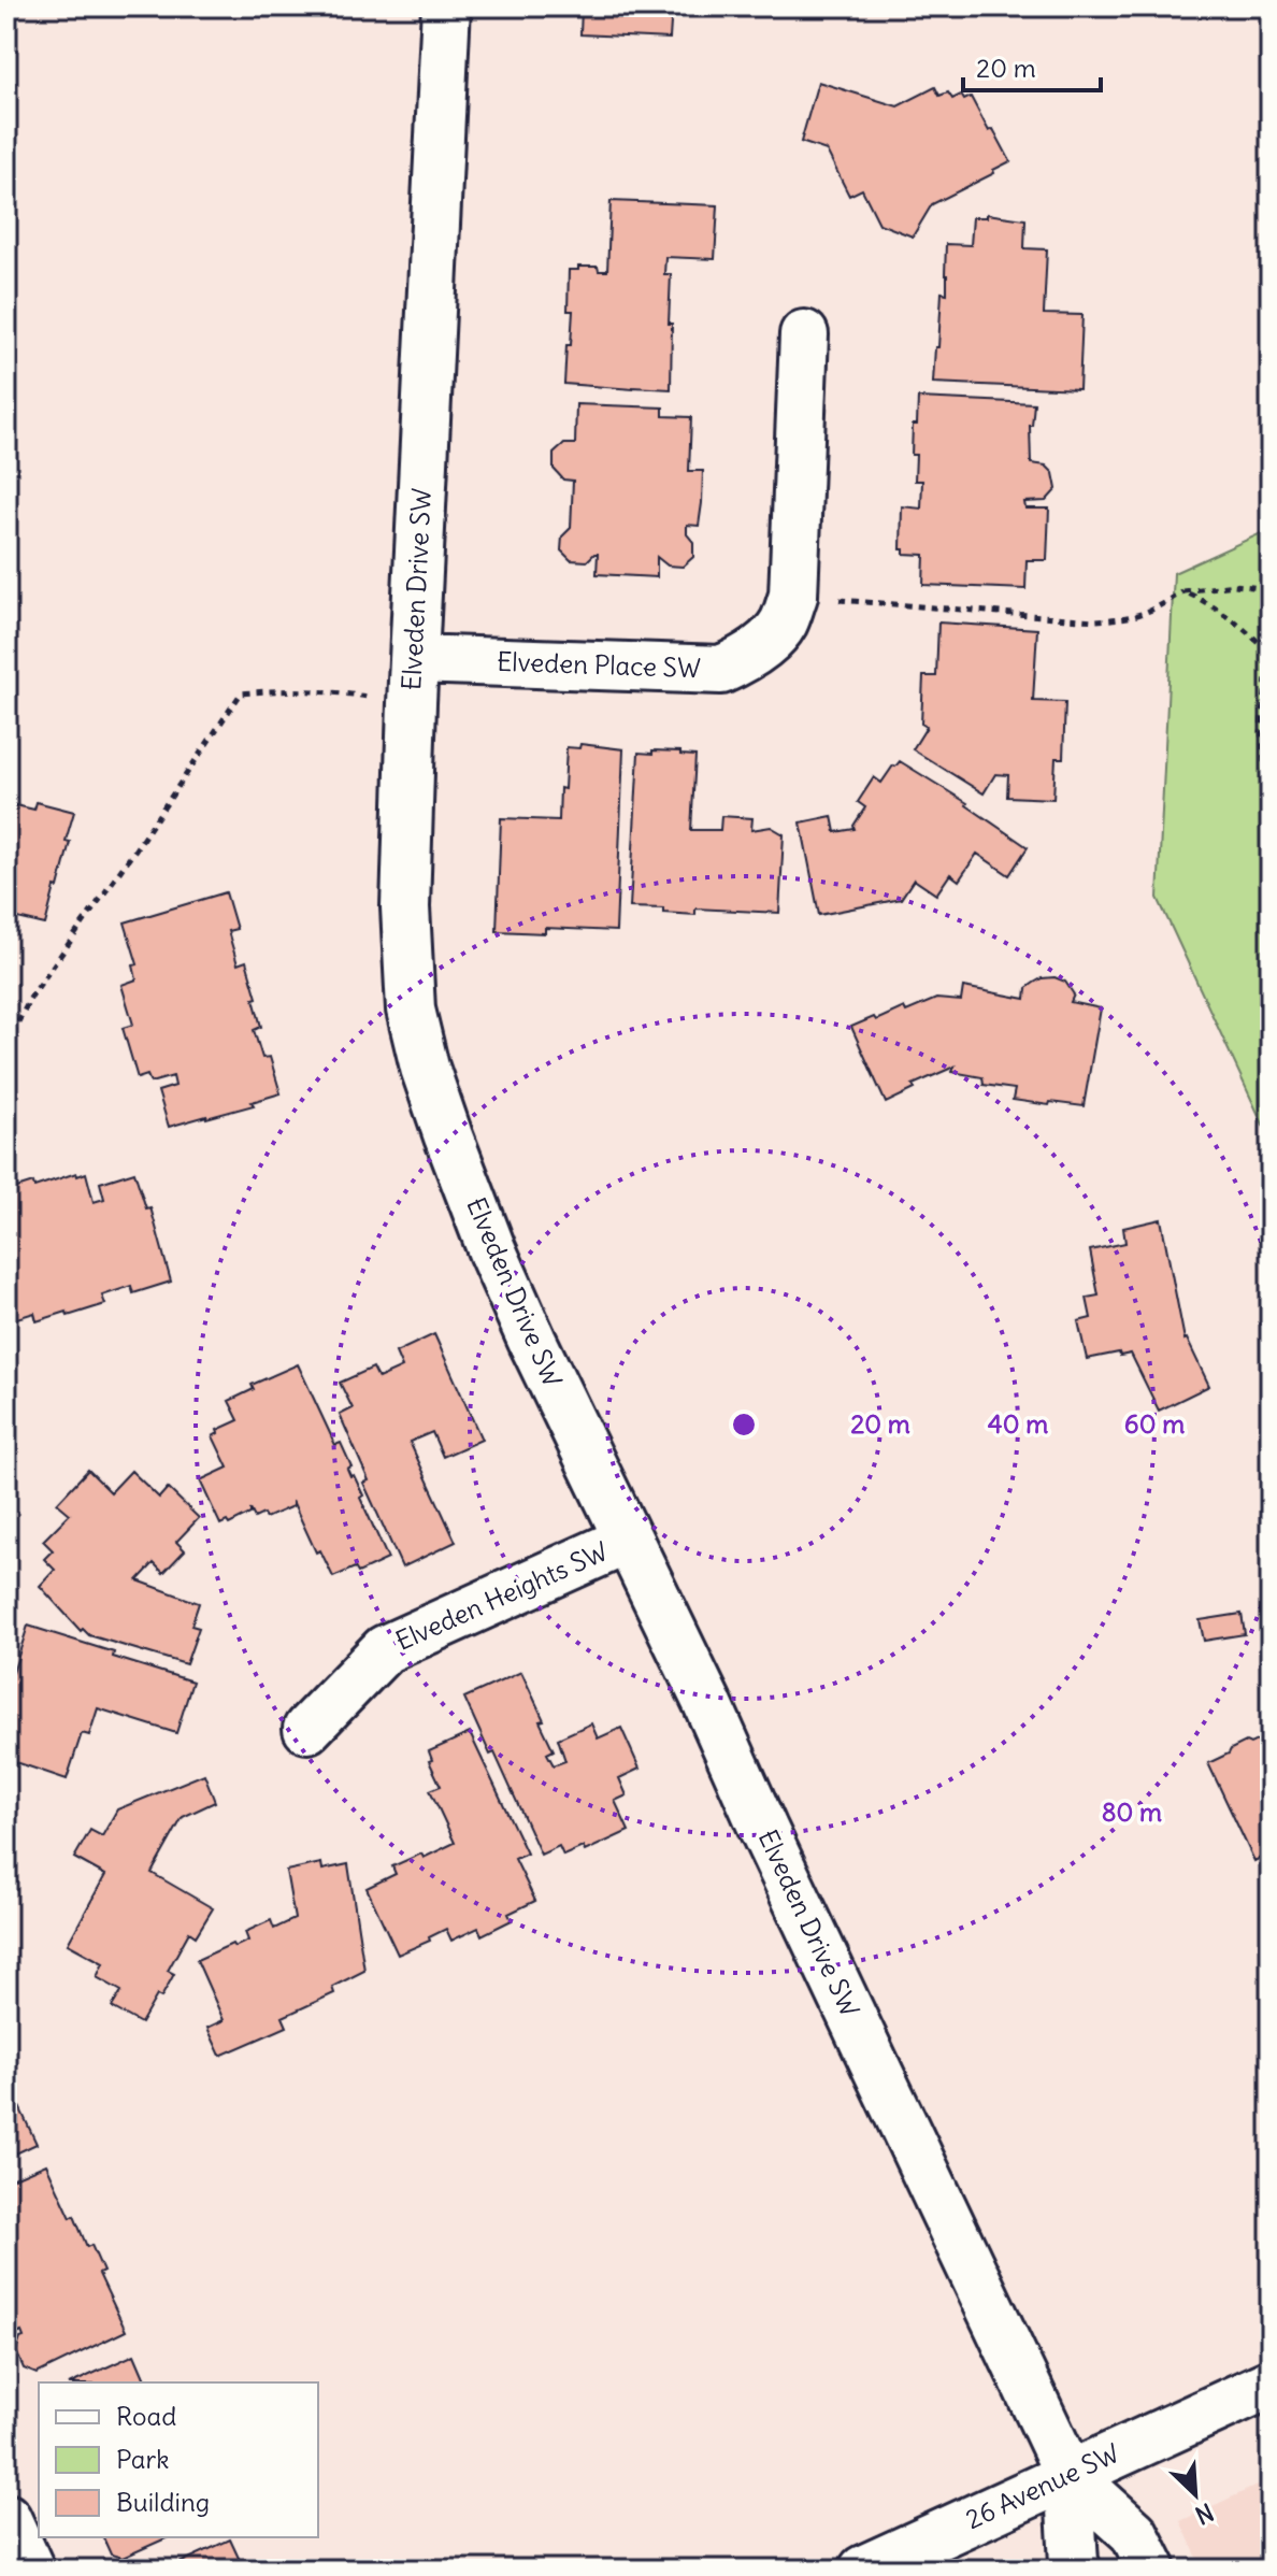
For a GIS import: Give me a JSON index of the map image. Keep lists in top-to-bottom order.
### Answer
{
  "streets": {
    "street": [
      "Elveden Drive SW",
      "Elveden Place SW",
      "Elveden Heights SW",
      "26 Avenue SW"
    ]
  },
  "crossings": [
    ["Elveden Drive SW", "Elveden Place SW"],
    ["Elveden Drive SW", "Elveden Heights SW"],
    ["Elveden Drive SW", "26 Avenue SW"]
  ],
  "legend": ["Road", "Park", "Building"],
  "scale_bar": "20 m",
  "north": "bottom right",
  "rings": [
    "20 m",
    "40 m",
    "60 m",
    "80 m"
  ]
}
